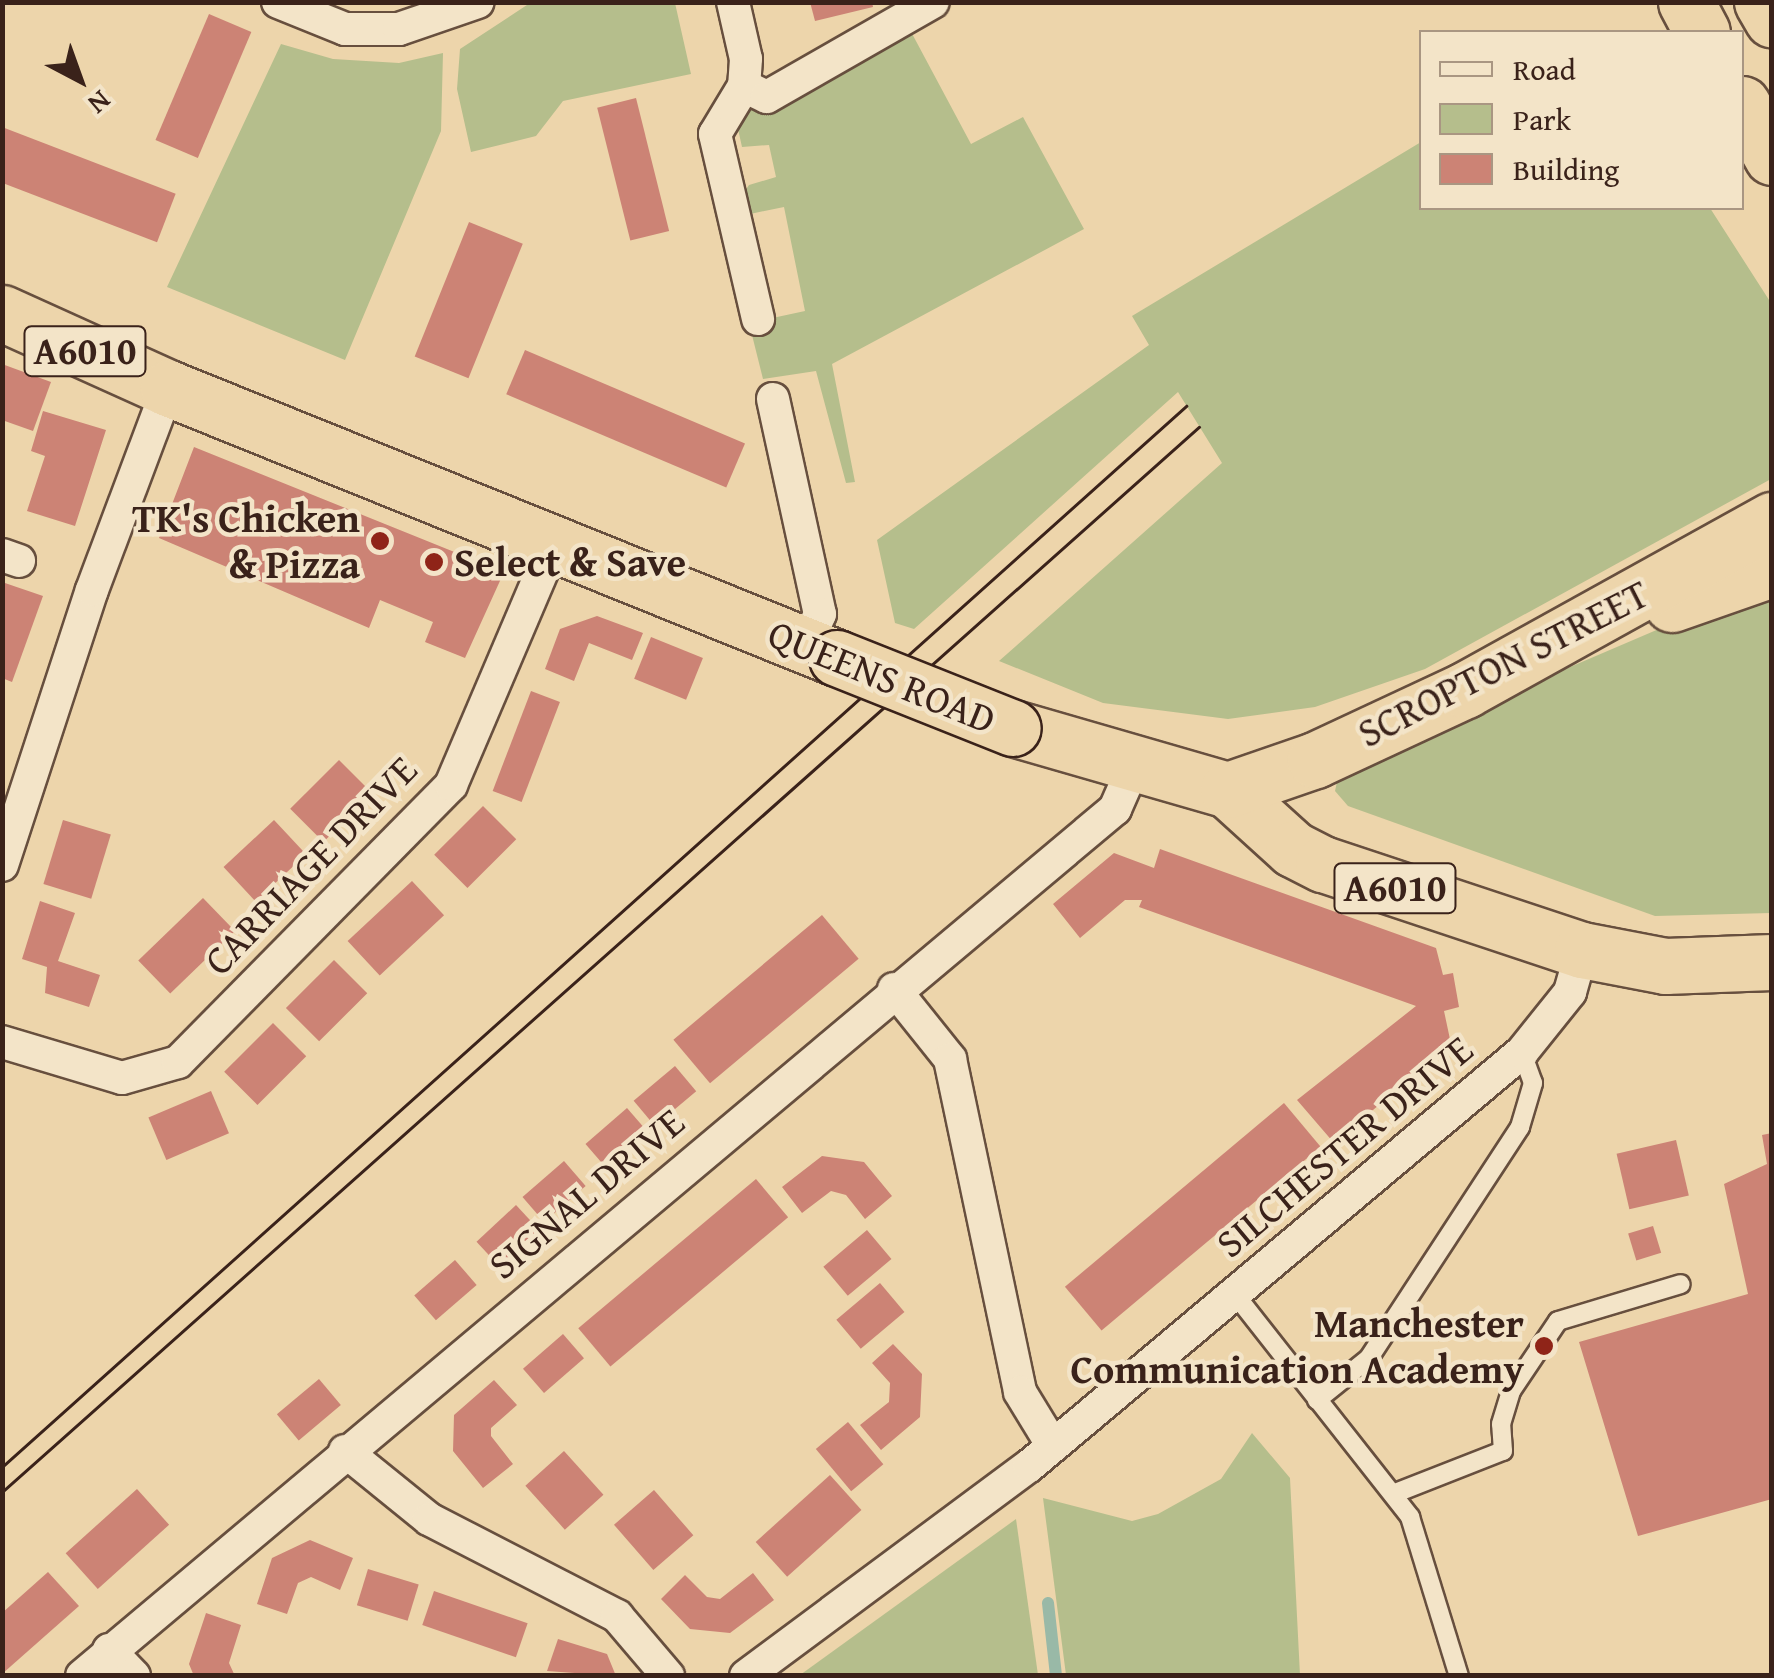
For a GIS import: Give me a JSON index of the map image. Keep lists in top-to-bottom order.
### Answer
{
  "streets": {
    "highway": ["A6010", "SCROPTON STREET", "QUEENS ROAD"],
    "street": ["CARRIAGE DRIVE", "SILCHESTER DRIVE", "SIGNAL DRIVE"]
  },
  "crossings": [
    ["SCROPTON STREET", "QUEENS ROAD"],
    ["QUEENS ROAD", "CARRIAGE DRIVE"],
    ["QUEENS ROAD", "SILCHESTER DRIVE"],
    ["QUEENS ROAD", "SIGNAL DRIVE"]
  ],
  "places": ["TK's Chicken & Pizza", "Select & Save", "Manchester Communication Academy"],
  "legend": ["Road", "Park", "Building"],
  "north": "bottom right"
}
